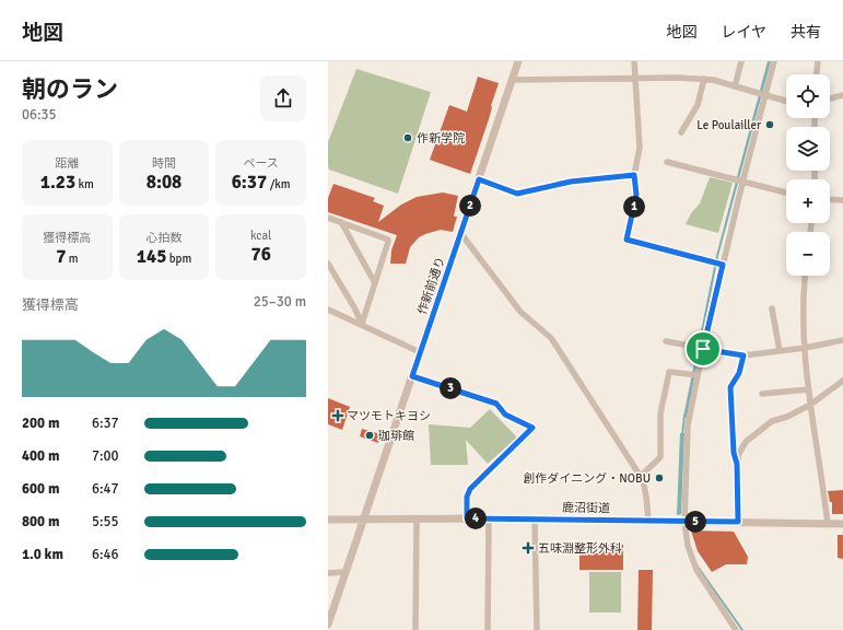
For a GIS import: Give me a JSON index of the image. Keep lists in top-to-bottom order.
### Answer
{
  "streets": {
    "street": ["作新前通り", "鹿沼街道"]
  },
  "crossings": [
    ["作新前通り", "鹿沼街道"]
  ],
  "places": {
    "other": [
      "Le Poulailler",
      "作新学院",
      "珈琲館",
      "創作ダイニング・NOBU"
    ],
    "health": ["マツモトキヨシ", "五味淵整形外科"]
  },
  "page": {
    "header": "地図",
    "nav": ["地図", "レイヤ", "共有"],
    "heading": ["朝のラン", "06:35"],
    "map_buttons": ["+", "−"],
    "stats": [
      ["距離", "1.23 km"],
      ["時間", "8:08"],
      ["ペース", "6:37 /km"],
      ["獲得標高", "7 m"],
      ["心拍数", "145 bpm"],
      ["kcal", "76"]
    ],
    "pins": [
      "2",
      "1",
      "3",
      "4",
      "5"
    ],
    "chart": ["獲得標高", "25–30 m"],
    "list": [
      {
        "name": "200 m",
        "note": "6:37"
      },
      {
        "name": "400 m",
        "note": "7:00"
      },
      {
        "name": "600 m",
        "note": "6:47"
      },
      {
        "name": "800 m",
        "note": "5:55"
      },
      {
        "name": "1.0 km",
        "note": "6:46"
      }
    ]
  }
}
